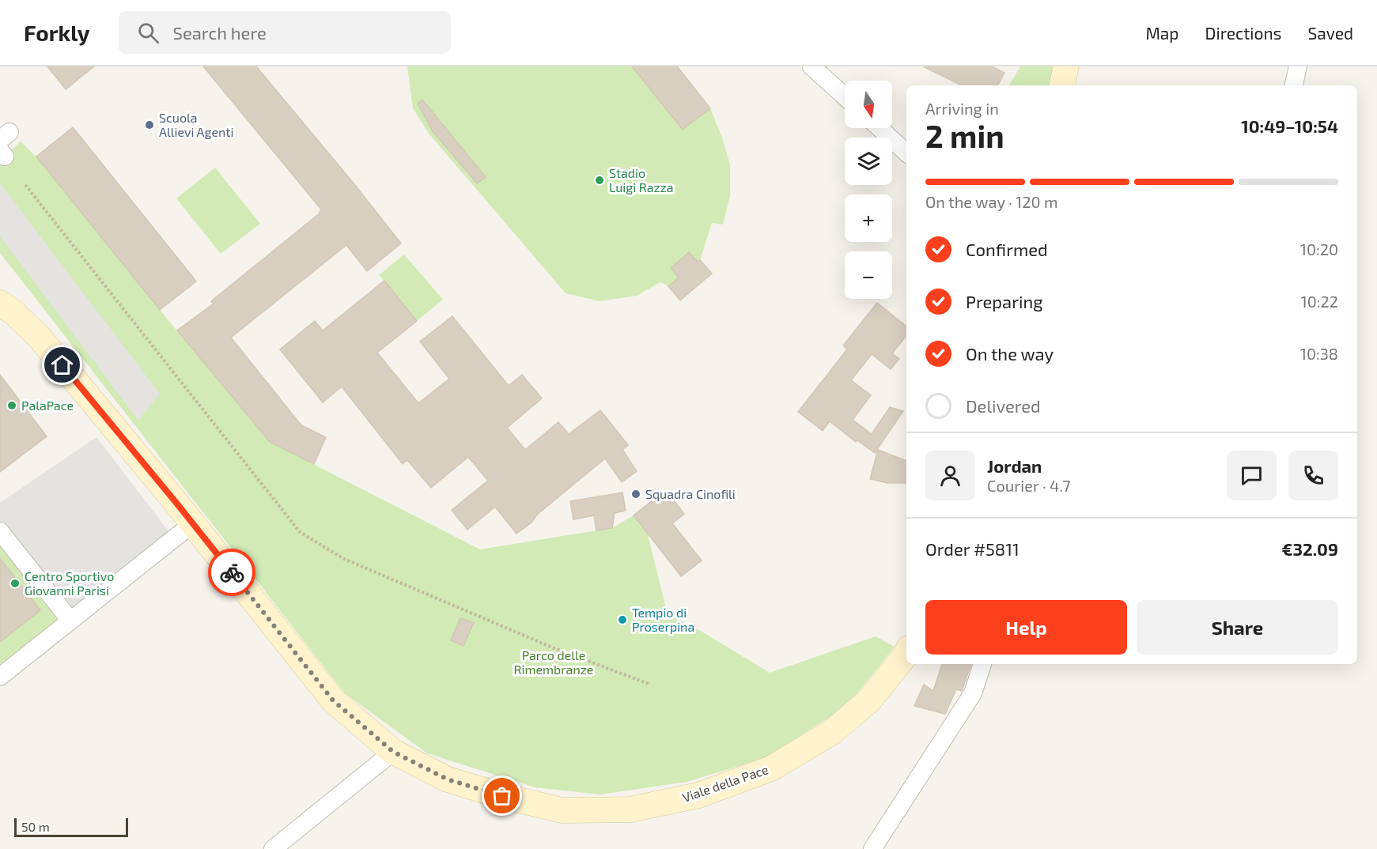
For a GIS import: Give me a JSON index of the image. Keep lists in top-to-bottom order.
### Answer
{
  "streets": {
    "main road": ["Viale della Pace"]
  },
  "parks": ["Parco delle Rimembranze"],
  "places": [
    "Scuola Allievi Agenti",
    "Stadio Luigi Razza",
    "PalaPace",
    "Squadra Cinofili",
    "Centro Sportivo Giovanni Parisi",
    "Tempio di Proserpina"
  ],
  "scale_bar": "50 m",
  "north": "bottom",
  "page": {
    "header": "Forkly",
    "search": "Search here",
    "nav": ["Map", "Directions", "Saved"],
    "map_buttons": ["+", "−"],
    "heading": ["2 min", "Arriving in", "10:49–10:54"],
    "panel": [
      "Jordan",
      "Courier · 4.7",
      "Order #5811",
      "€32.09"
    ],
    "bar": "On the way · 120 m",
    "list": [
      ["Confirmed", "10:20"],
      ["Preparing", "10:22"],
      ["On the way", "10:38"],
      "Delivered"
    ],
    "buttons": ["Help", "Share"],
    "scale": "50 m"
  }
}
